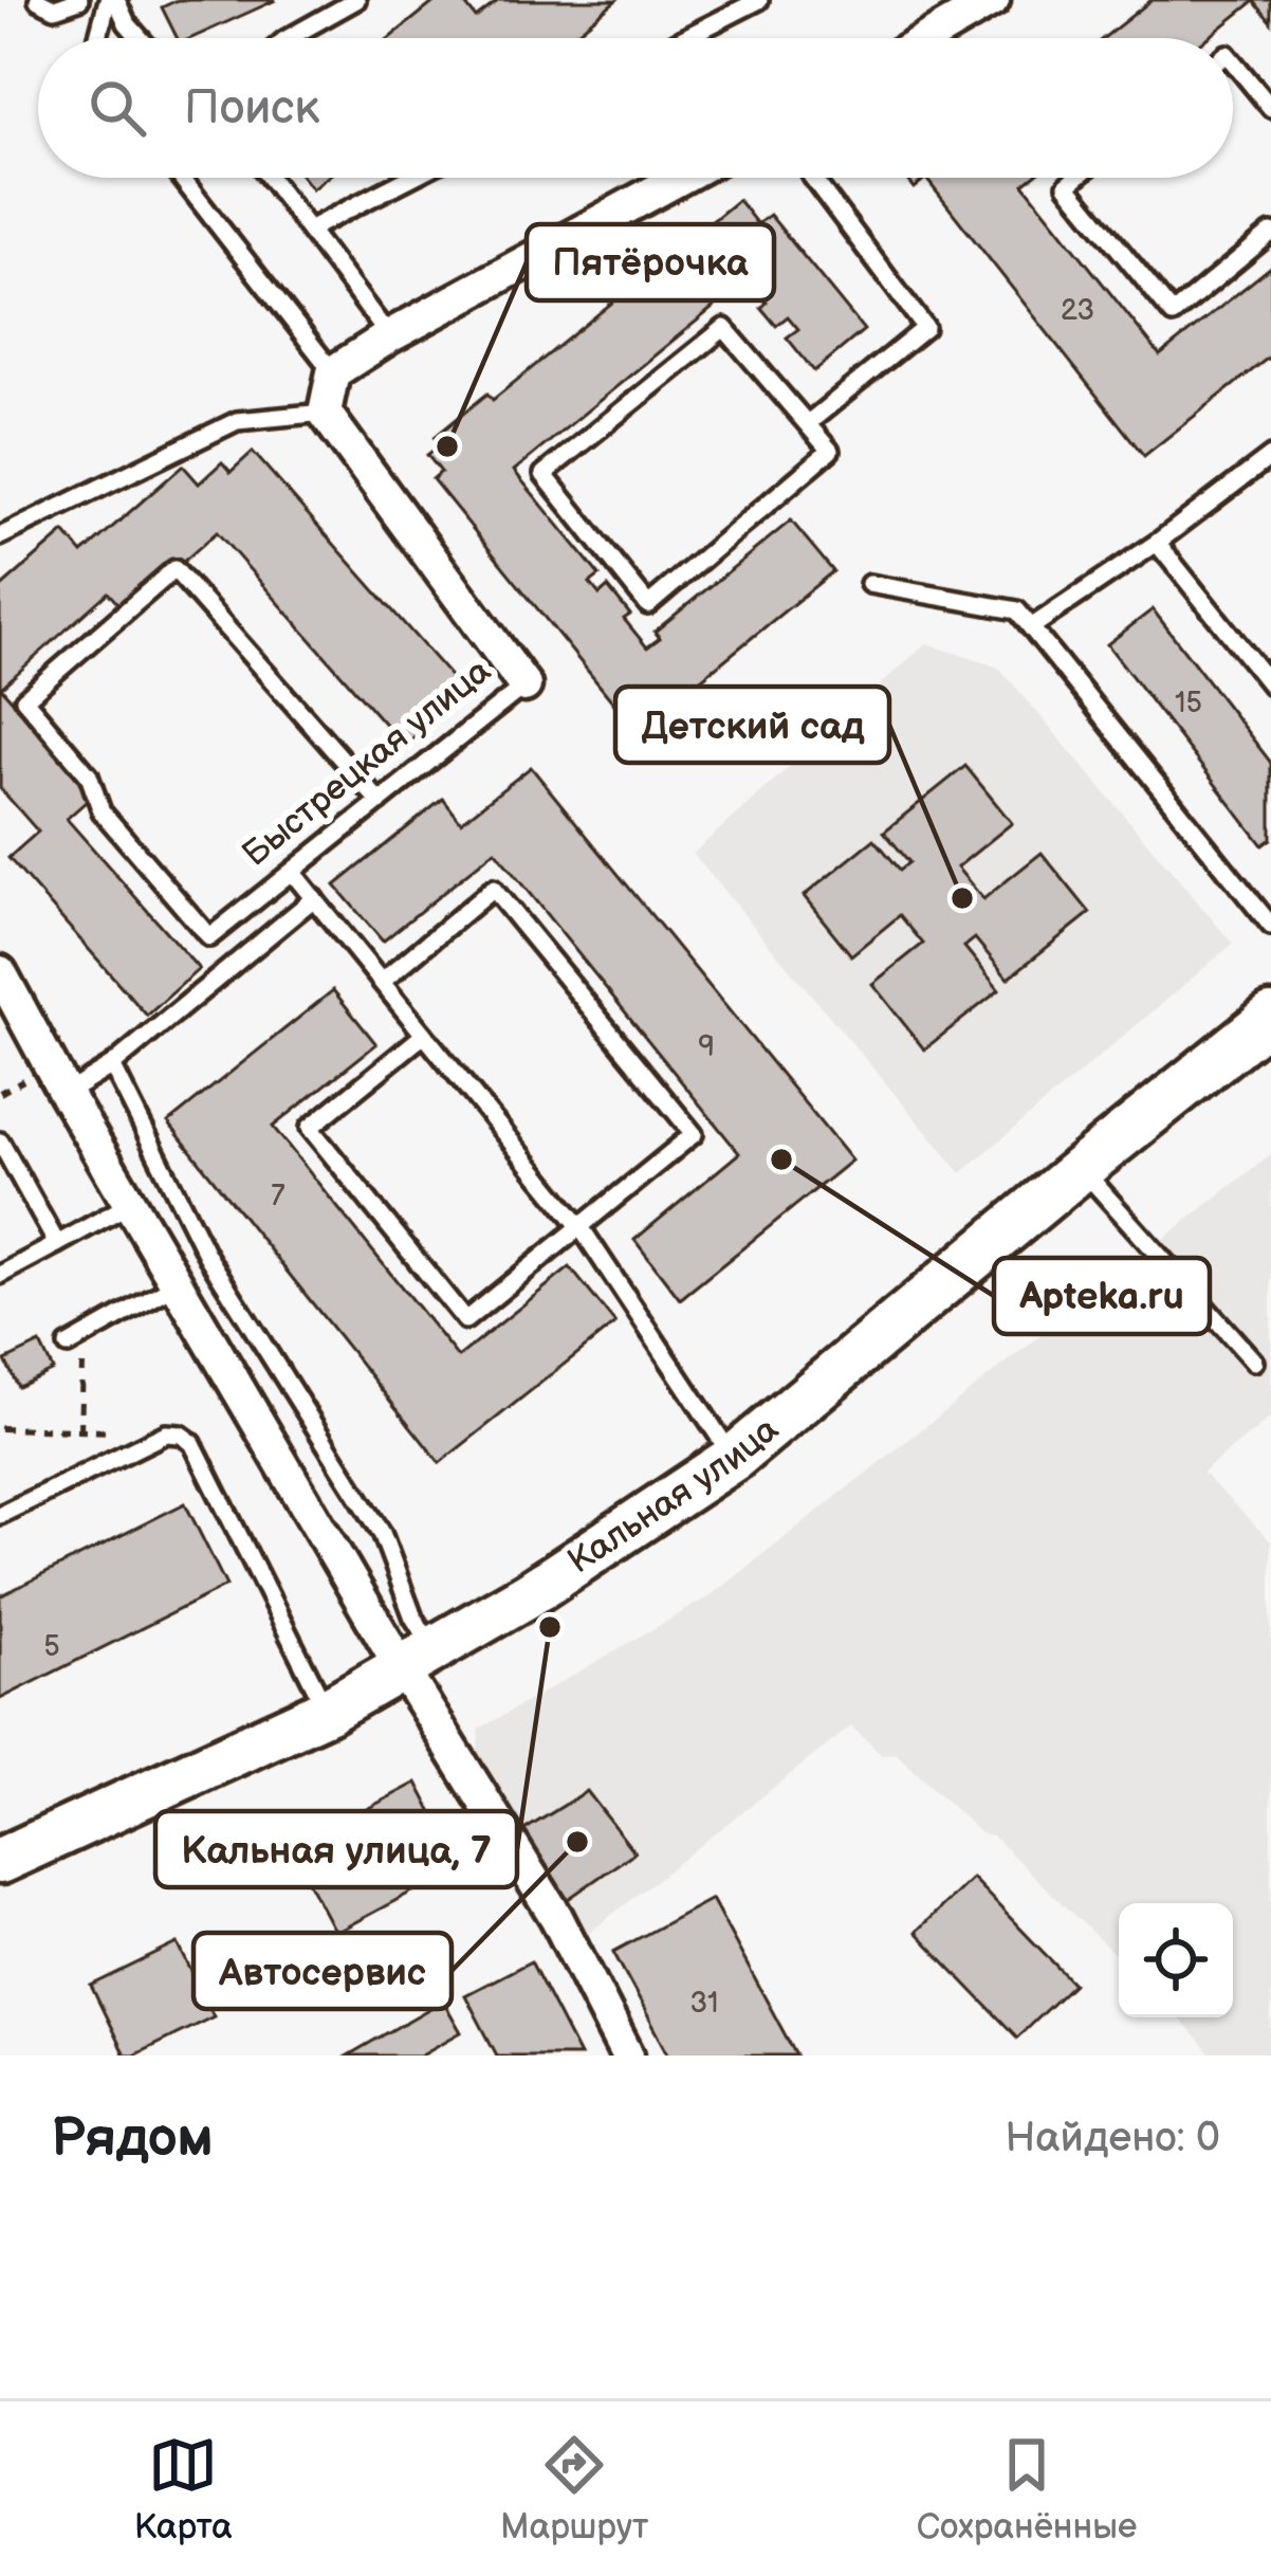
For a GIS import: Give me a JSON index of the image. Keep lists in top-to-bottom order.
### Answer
{
  "streets": {
    "street": ["Быстрецкая улица", "Кальная улица"]
  },
  "places": [
    "Пятёрочка",
    "Детский сад",
    "Apteka.ru",
    "Кальная улица, 7",
    "Автосервис"
  ],
  "house_numbers": [
    "23",
    "15",
    "9",
    "7",
    "5",
    "31"
  ],
  "page": {
    "search": "Поиск",
    "heading": ["Рядом", "Найдено: 0"],
    "nav": ["Карта", "Маршрут", "Сохранённые"]
  }
}
